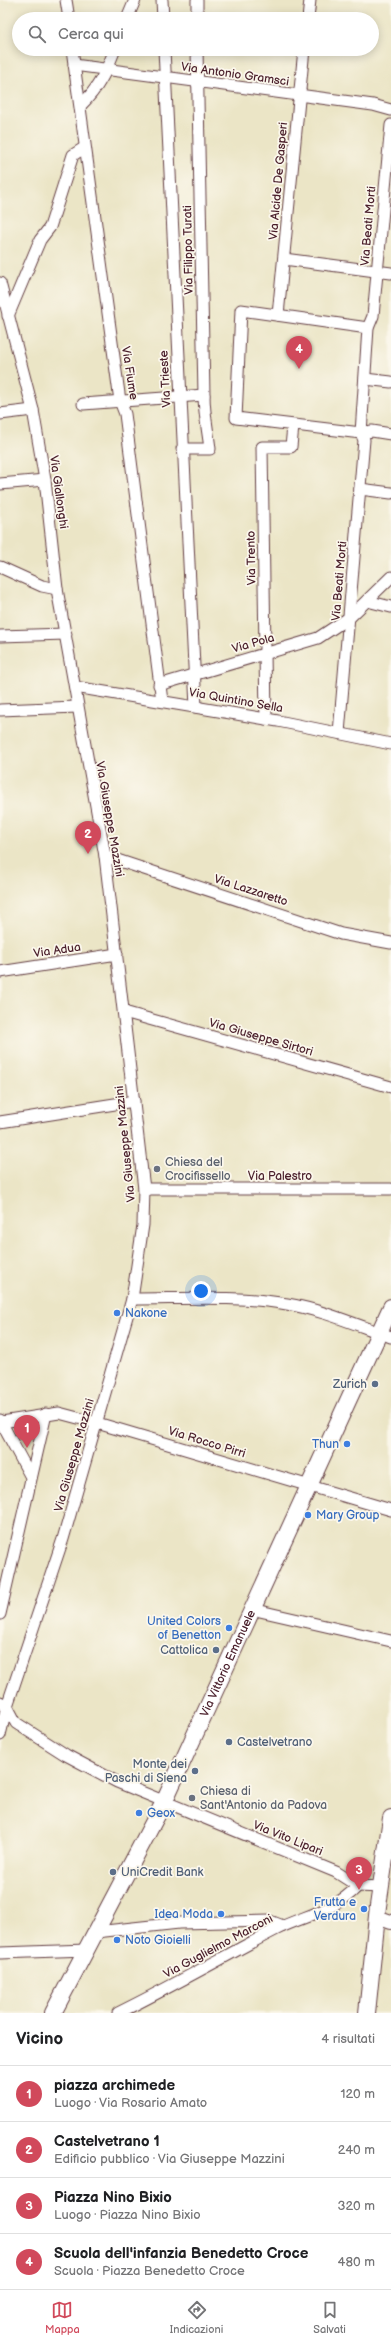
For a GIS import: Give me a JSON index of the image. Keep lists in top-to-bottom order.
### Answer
{
  "streets": {
    "main road": ["Via Vittorio Emanuele"],
    "street": [
      "Via Antonio Gramsci",
      "Via Alcide De Gasperi",
      "Via Beati Morti",
      "Via Filippo Turati",
      "Via Fiume",
      "Via Trieste",
      "Via Giallonghi",
      "Via Trento",
      "Via Pola",
      "Via Quintino Sella",
      "Via Giuseppe Mazzini",
      "Via Lazzaretto",
      "Via Adua",
      "Via Giuseppe Sirtori",
      "Via Palestro",
      "Via Rocco Pirri",
      "Via Vito Lipari",
      "Via Guglielmo Marconi"
    ]
  },
  "crossings": [
    ["Via Antonio Gramsci", "Via Alcide De Gasperi"],
    ["Via Antonio Gramsci", "Via Filippo Turati"],
    ["Via Antonio Gramsci", "Via Fiume"],
    ["Via Antonio Gramsci", "Via Trieste"],
    ["Via Beati Morti", "Via Pola"],
    ["Via Beati Morti", "Via Quintino Sella"],
    ["Via Filippo Turati", "Via Trieste"],
    ["Via Fiume", "Via Pola"],
    ["Via Fiume", "Via Quintino Sella"],
    ["Via Trieste", "Via Pola"],
    ["Via Trieste", "Via Quintino Sella"],
    ["Via Giallonghi", "Via Quintino Sella"],
    ["Via Giallonghi", "Via Giuseppe Mazzini"],
    ["Via Trento", "Via Pola"],
    ["Via Trento", "Via Quintino Sella"],
    ["Via Giuseppe Mazzini", "Via Lazzaretto"],
    ["Via Giuseppe Mazzini", "Via Adua"],
    ["Via Giuseppe Mazzini", "Via Giuseppe Sirtori"],
    ["Via Giuseppe Mazzini", "Via Palestro"],
    ["Via Giuseppe Mazzini", "Via Rocco Pirri"],
    ["Via Giuseppe Mazzini", "Via Vito Lipari"],
    ["Via Rocco Pirri", "Via Vittorio Emanuele"],
    ["Via Vittorio Emanuele", "Via Vito Lipari"],
    ["Via Vito Lipari", "Via Guglielmo Marconi"]
  ],
  "places": [
    "Chiesa del Crocifissello",
    "Nakone",
    "Zurich",
    "Thun",
    "Mary Group",
    "United Colors of Benetton",
    "Cattolica",
    "Castelvetrano",
    "Monte dei Paschi di Siena",
    "Chiesa di Sant'Antonio da Padova",
    "Geox",
    "UniCredit Bank",
    "Frutta e Verdura",
    "Idea Moda",
    "Noto Gioielli"
  ],
  "page": {
    "search": "Cerca qui",
    "pins": [
      "4",
      "2",
      "1",
      "3"
    ],
    "heading": ["Vicino", "4 risultati"],
    "list": [
      {
        "mark": "1",
        "name": "piazza archimede",
        "note": "Luogo · Via Rosario Amato",
        "value": "120 m"
      },
      {
        "mark": "2",
        "name": "Castelvetrano 1",
        "note": "Edificio pubblico · Via Giuseppe Mazzini",
        "value": "240 m"
      },
      {
        "mark": "3",
        "name": "Piazza Nino Bixio",
        "note": "Luogo · Piazza Nino Bixio",
        "value": "320 m"
      },
      {
        "mark": "4",
        "name": "Scuola dell'infanzia Benedetto Croce",
        "note": "Scuola · Piazza Benedetto Croce",
        "value": "480 m"
      }
    ],
    "nav": ["Mappa", "Indicazioni", "Salvati"]
  }
}
